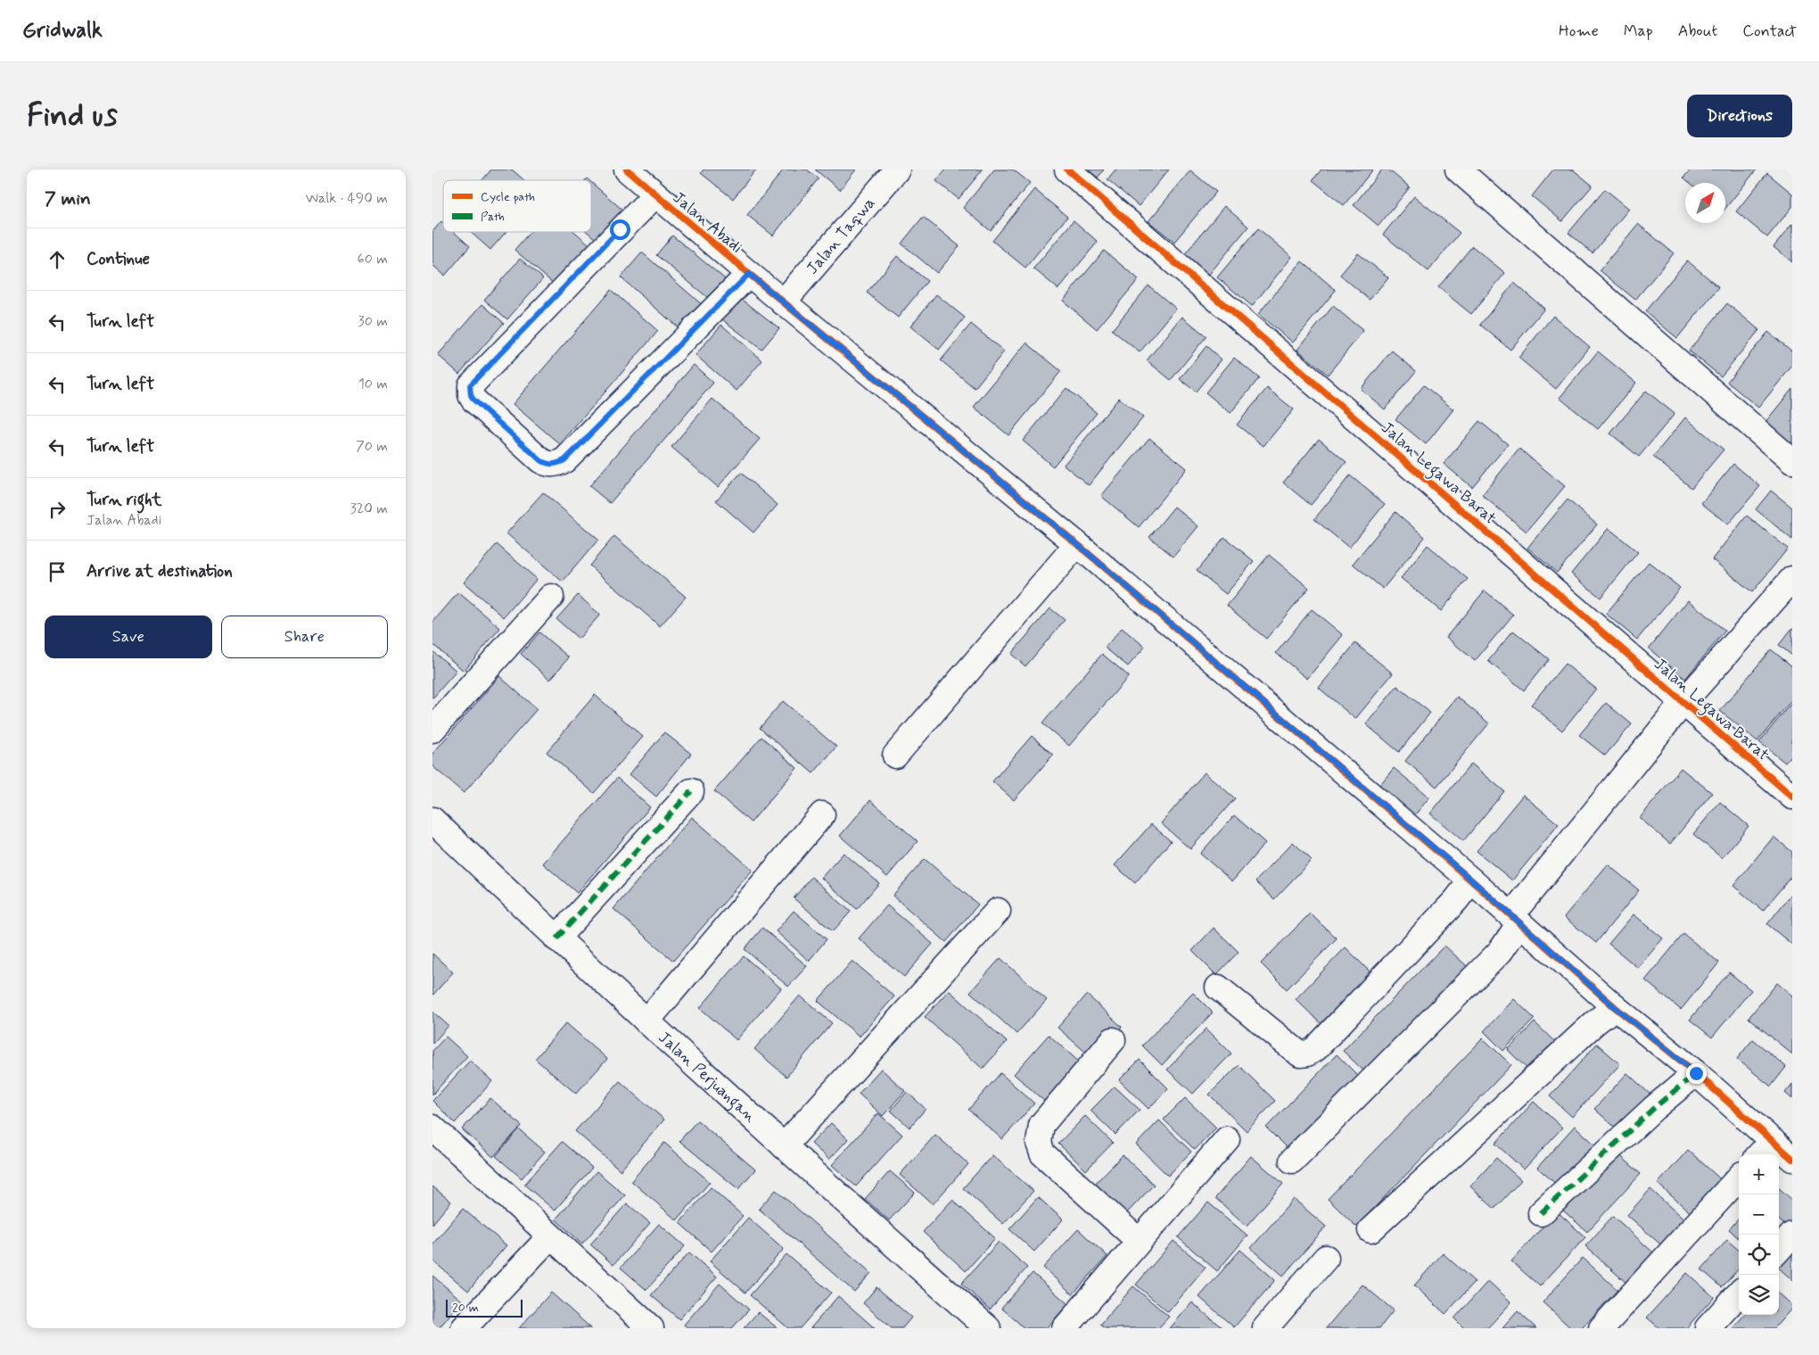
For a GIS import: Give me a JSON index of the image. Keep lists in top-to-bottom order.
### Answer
{
  "streets": {
    "street": [
      "Jalan Abadi",
      "Jalan Taqwa",
      "Jalan Legawa Barat",
      "Jalan Perjuangan"
    ]
  },
  "crossings": [
    ["Jalan Abadi", "Jalan Taqwa"]
  ],
  "legend": ["Cycle path", "Path"],
  "scale_bar": "20 m",
  "north": "top right",
  "page": {
    "header": "Gridwalk",
    "nav": [
      "Home",
      "Map",
      "About",
      "Contact"
    ],
    "buttons": [
      "Directions",
      ["Save", "Share"]
    ],
    "title": "Find us",
    "heading": ["7 min", "Walk · 490 m"],
    "list": [
      ["Continue", "60 m"],
      ["Turn left", "30 m"],
      ["Turn left", "10 m"],
      ["Turn left", "70 m"],
      ["Turn right", "Jalan Abadi", "320 m"],
      "Arrive at destination"
    ],
    "map_buttons": ["+", "−"],
    "scale": "20 m"
  }
}
